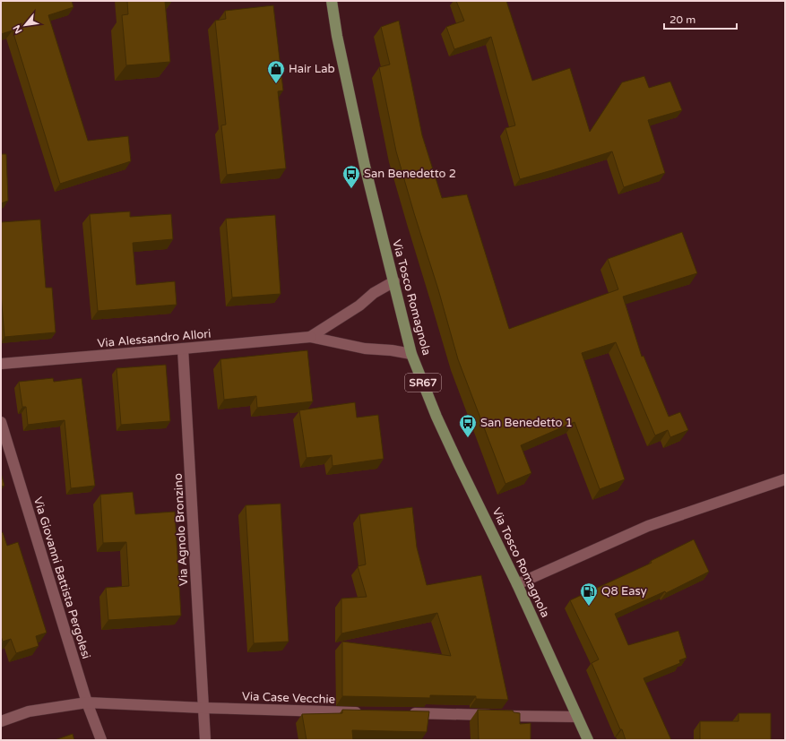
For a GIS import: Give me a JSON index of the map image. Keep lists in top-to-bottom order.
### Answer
{
  "streets": {
    "main road": ["Via Tosco Romagnola", "SR67"],
    "street": [
      "Via Alessandro Allori",
      "Via Agnolo Bronzino",
      "Via Giovanni Battista Pergolesi",
      "Via Case Vecchie"
    ]
  },
  "crossings": [
    ["Via Tosco Romagnola", "Via Alessandro Allori"],
    ["Via Alessandro Allori", "Via Agnolo Bronzino"],
    ["Via Agnolo Bronzino", "Via Case Vecchie"],
    ["Via Giovanni Battista Pergolesi", "Via Case Vecchie"]
  ],
  "places": {
    "shop": ["Hair Lab"],
    "bus stop": ["San Benedetto 2", "San Benedetto 1"],
    "fuel station": ["Q8 Easy"]
  },
  "scale_bar": "20 m",
  "north": "bottom left"
}
